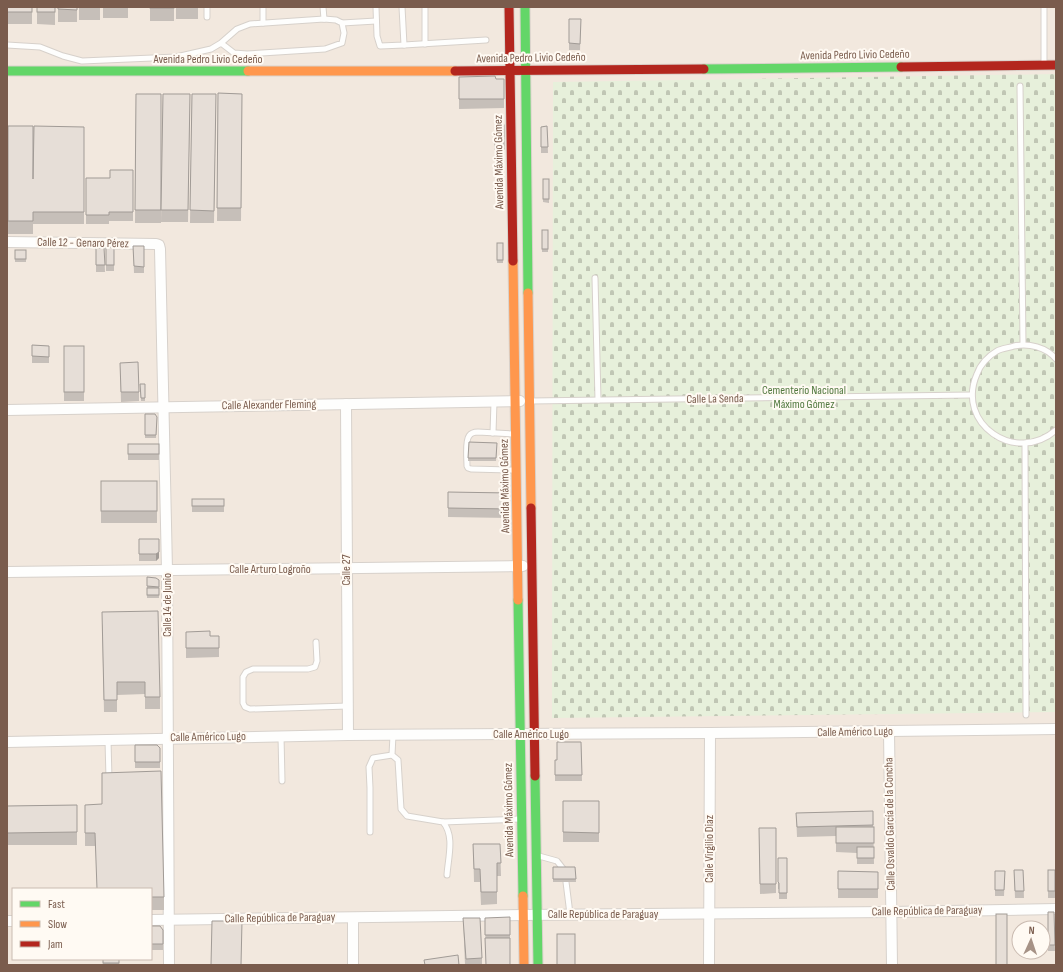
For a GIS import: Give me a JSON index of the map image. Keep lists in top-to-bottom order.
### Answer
{
  "streets": {
    "main road": ["Avenida Pedro Livio Cedeño", "Avenida Máximo Gómez"],
    "street": [
      "Calle 12 - Genaro Pérez",
      "Calle Alexander Fleming",
      "Calle Arturo Logroño",
      "Calle 27",
      "Calle 14 de Junio",
      "Calle Américo Lugo",
      "Calle Osvaldo García de la Concha",
      "Calle Virgilio Diaz",
      "Calle República de Paraguay"
    ],
    "lane": ["Calle La Senda"]
  },
  "crossings": [
    ["Avenida Pedro Livio Cedeño", "Avenida Máximo Gómez"],
    ["Avenida Máximo Gómez", "Calle Alexander Fleming"],
    ["Avenida Máximo Gómez", "Calle Arturo Logroño"],
    ["Avenida Máximo Gómez", "Calle Américo Lugo"],
    ["Avenida Máximo Gómez", "Calle República de Paraguay"],
    ["Calle 12 - Genaro Pérez", "Calle 14 de Junio"],
    ["Calle La Senda", "Calle Alexander Fleming"],
    ["Calle Alexander Fleming", "Calle 27"],
    ["Calle Alexander Fleming", "Calle 14 de Junio"],
    ["Calle Arturo Logroño", "Calle 27"],
    ["Calle Arturo Logroño", "Calle 14 de Junio"],
    ["Calle 27", "Calle Américo Lugo"],
    ["Calle 14 de Junio", "Calle Américo Lugo"],
    ["Calle 14 de Junio", "Calle República de Paraguay"],
    ["Calle Américo Lugo", "Calle Osvaldo García de la Concha"],
    ["Calle Américo Lugo", "Calle Virgilio Diaz"],
    ["Calle Osvaldo García de la Concha", "Calle República de Paraguay"],
    ["Calle Virgilio Diaz", "Calle República de Paraguay"]
  ],
  "parks": ["Cementerio Nacional Máximo Gómez"],
  "legend": ["Fast", "Slow", "Jam"],
  "north": "top"
}
